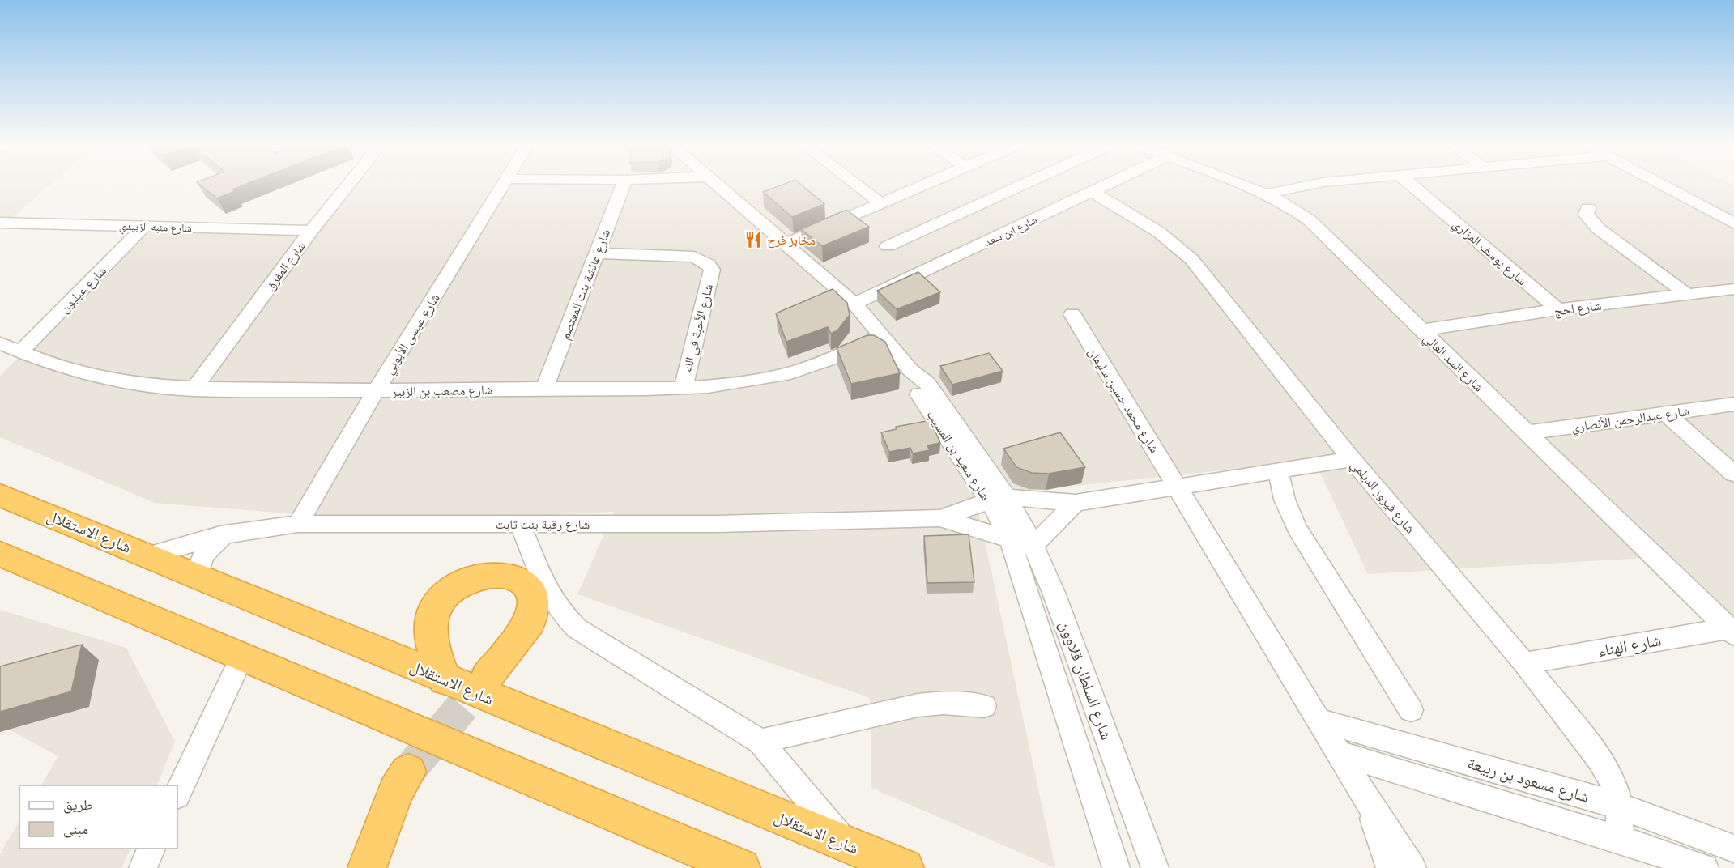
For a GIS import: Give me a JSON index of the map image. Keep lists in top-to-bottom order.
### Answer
{
  "streets": {
    "highway": ["شارع الاستقلال"],
    "street": [
      "شارع منبه الزبيدي",
      "شارع ابن سعد",
      "شارع يوسف المزاري",
      "شارع المفرق",
      "شارع عائشة بنت المعتصم",
      "شارع عيلبون",
      "شارع لحج",
      "شارع الأحبة في الله",
      "شارع عيسى الأيوبي",
      "شارع السد العالي",
      "شارع مصعب بن الزبير",
      "شارع محمد حسين سليمان",
      "شارع عبدالرحمن الأنصاري",
      "شارع سعيد بن المسيب",
      "شارع فيروز الديلمي",
      "شارع رقية بنت ثابت",
      "شارع الهناء",
      "شارع السلطان قلاوون",
      "شارع مسعود بن ربيعة"
    ]
  },
  "crossings": [
    ["شارع منبه الزبيدي", "شارع المفرق"],
    ["شارع منبه الزبيدي", "شارع عيلبون"],
    ["شارع ابن سعد", "شارع سعيد بن المسيب"],
    ["شارع ابن سعد", "شارع فيروز الديلمي"],
    ["شارع يوسف المزاري", "شارع لحج"],
    ["شارع المفرق", "شارع مصعب بن الزبير"],
    ["شارع عائشة بنت المعتصم", "شارع الأحبة في الله"],
    ["شارع عائشة بنت المعتصم", "شارع مصعب بن الزبير"],
    ["شارع عيلبون", "شارع مصعب بن الزبير"],
    ["شارع لحج", "شارع السد العالي"],
    ["شارع الأحبة في الله", "شارع مصعب بن الزبير"],
    ["شارع عيسى الأيوبي", "شارع مصعب بن الزبير"],
    ["شارع عيسى الأيوبي", "شارع رقية بنت ثابت"],
    ["شارع السد العالي", "شارع عبدالرحمن الأنصاري"],
    ["شارع السد العالي", "شارع الهناء"],
    ["شارع مصعب بن الزبير", "شارع سعيد بن المسيب"],
    ["شارع محمد حسين سليمان", "شارع مسعود بن ربيعة"],
    ["شارع سعيد بن المسيب", "شارع رقية بنت ثابت"],
    ["شارع سعيد بن المسيب", "شارع السلطان قلاوون"],
    ["شارع فيروز الديلمي", "شارع الهناء"],
    ["شارع فيروز الديلمي", "شارع مسعود بن ربيعة"],
    ["شارع رقية بنت ثابت", "شارع الاستقلال"],
    ["شارع رقية بنت ثابت", "شارع السلطان قلاوون"]
  ],
  "places": {
    "restaurant": ["مخابز فرح"]
  },
  "legend": ["طريق", "مبنى"]
}
